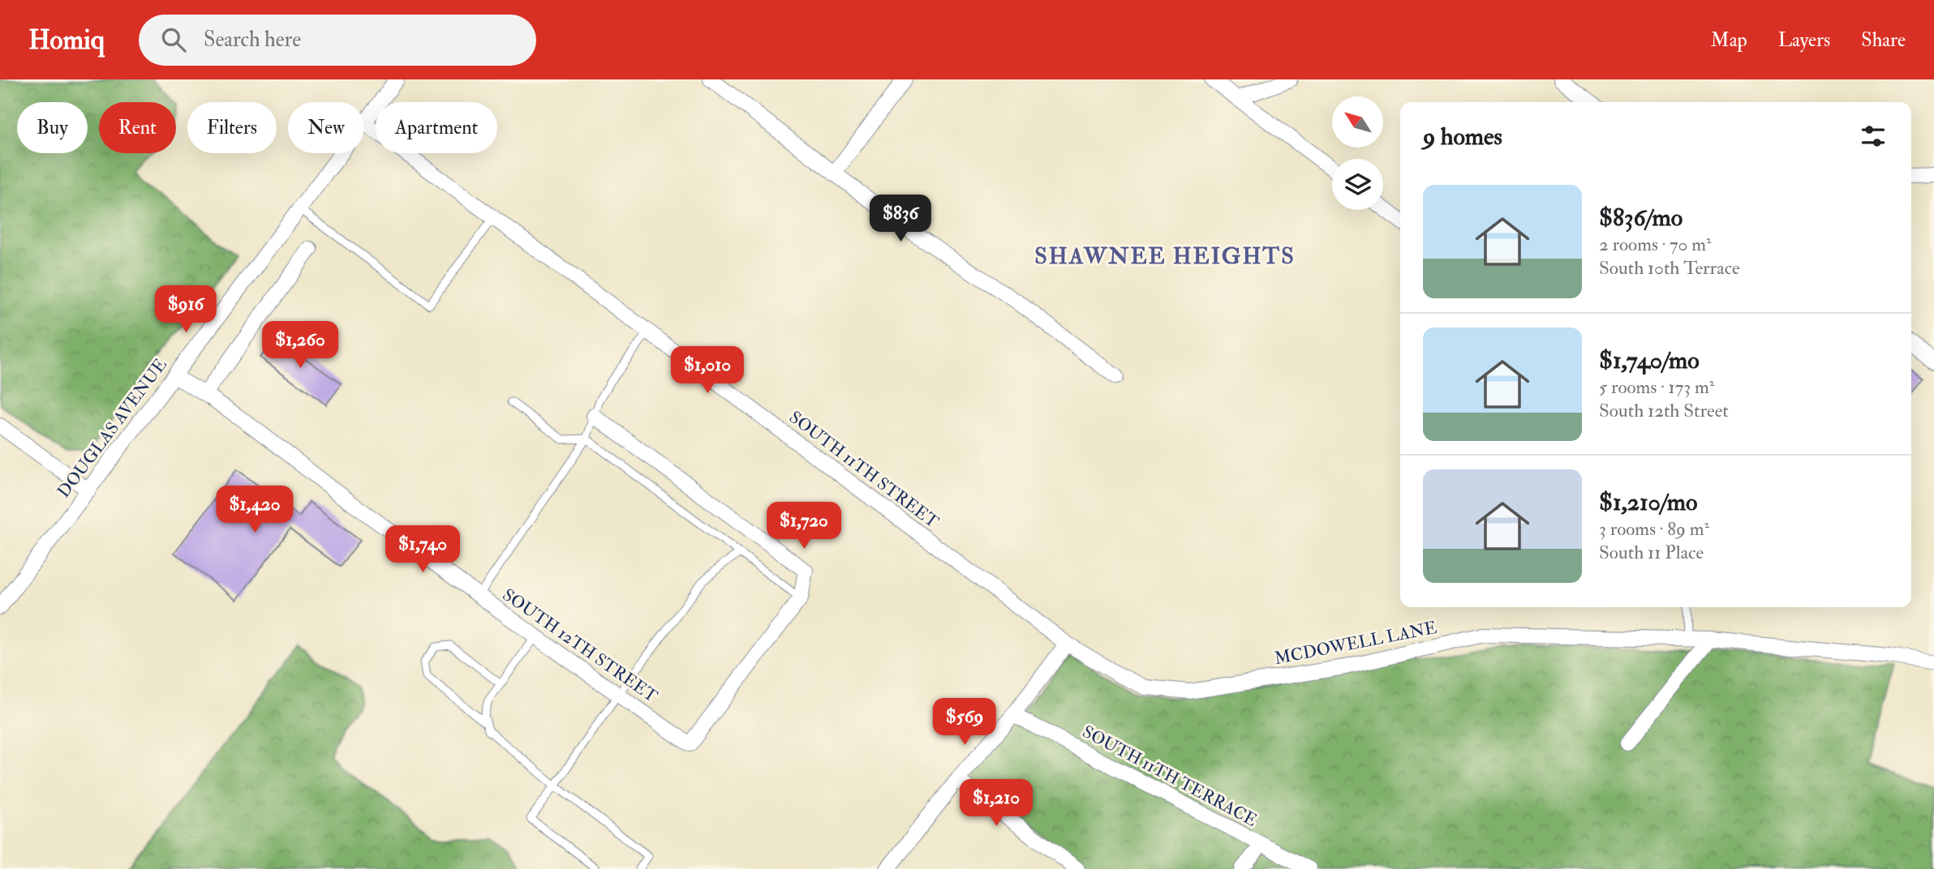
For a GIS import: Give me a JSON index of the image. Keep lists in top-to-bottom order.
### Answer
{
  "streets": {
    "street": [
      "DOUGLAS AVENUE",
      "SOUTH 11TH STREET",
      "MCDOWELL LANE",
      "SOUTH 12TH STREET",
      "SOUTH 11TH TERRACE"
    ]
  },
  "crossings": [
    ["DOUGLAS AVENUE", "SOUTH 11TH STREET"],
    ["DOUGLAS AVENUE", "SOUTH 12TH STREET"],
    ["SOUTH 11TH STREET", "MCDOWELL LANE"]
  ],
  "districts": ["SHAWNEE HEIGHTS"],
  "north": "top left",
  "page": {
    "header": "Homiq",
    "search": "Search here",
    "nav": ["Map", "Layers", "Share"],
    "chip": [
      "Buy",
      "Rent",
      "Filters",
      "New",
      "Apartment"
    ],
    "heading": "9 homes",
    "list": [
      {
        "name": "$836/mo",
        "note": "2 rooms · 70 m² · South 10th Terrace"
      },
      {
        "name": "$1,740/mo",
        "note": "5 rooms · 173 m² · South 12th Street"
      },
      {
        "name": "$1,210/mo",
        "note": "3 rooms · 89 m² · South 11 Place"
      }
    ],
    "price": [
      "$836",
      "$916",
      "$1,260",
      "$1,010",
      "$1,420",
      "$1,720",
      "$1,740",
      "$569",
      "$1,210"
    ]
  }
}
